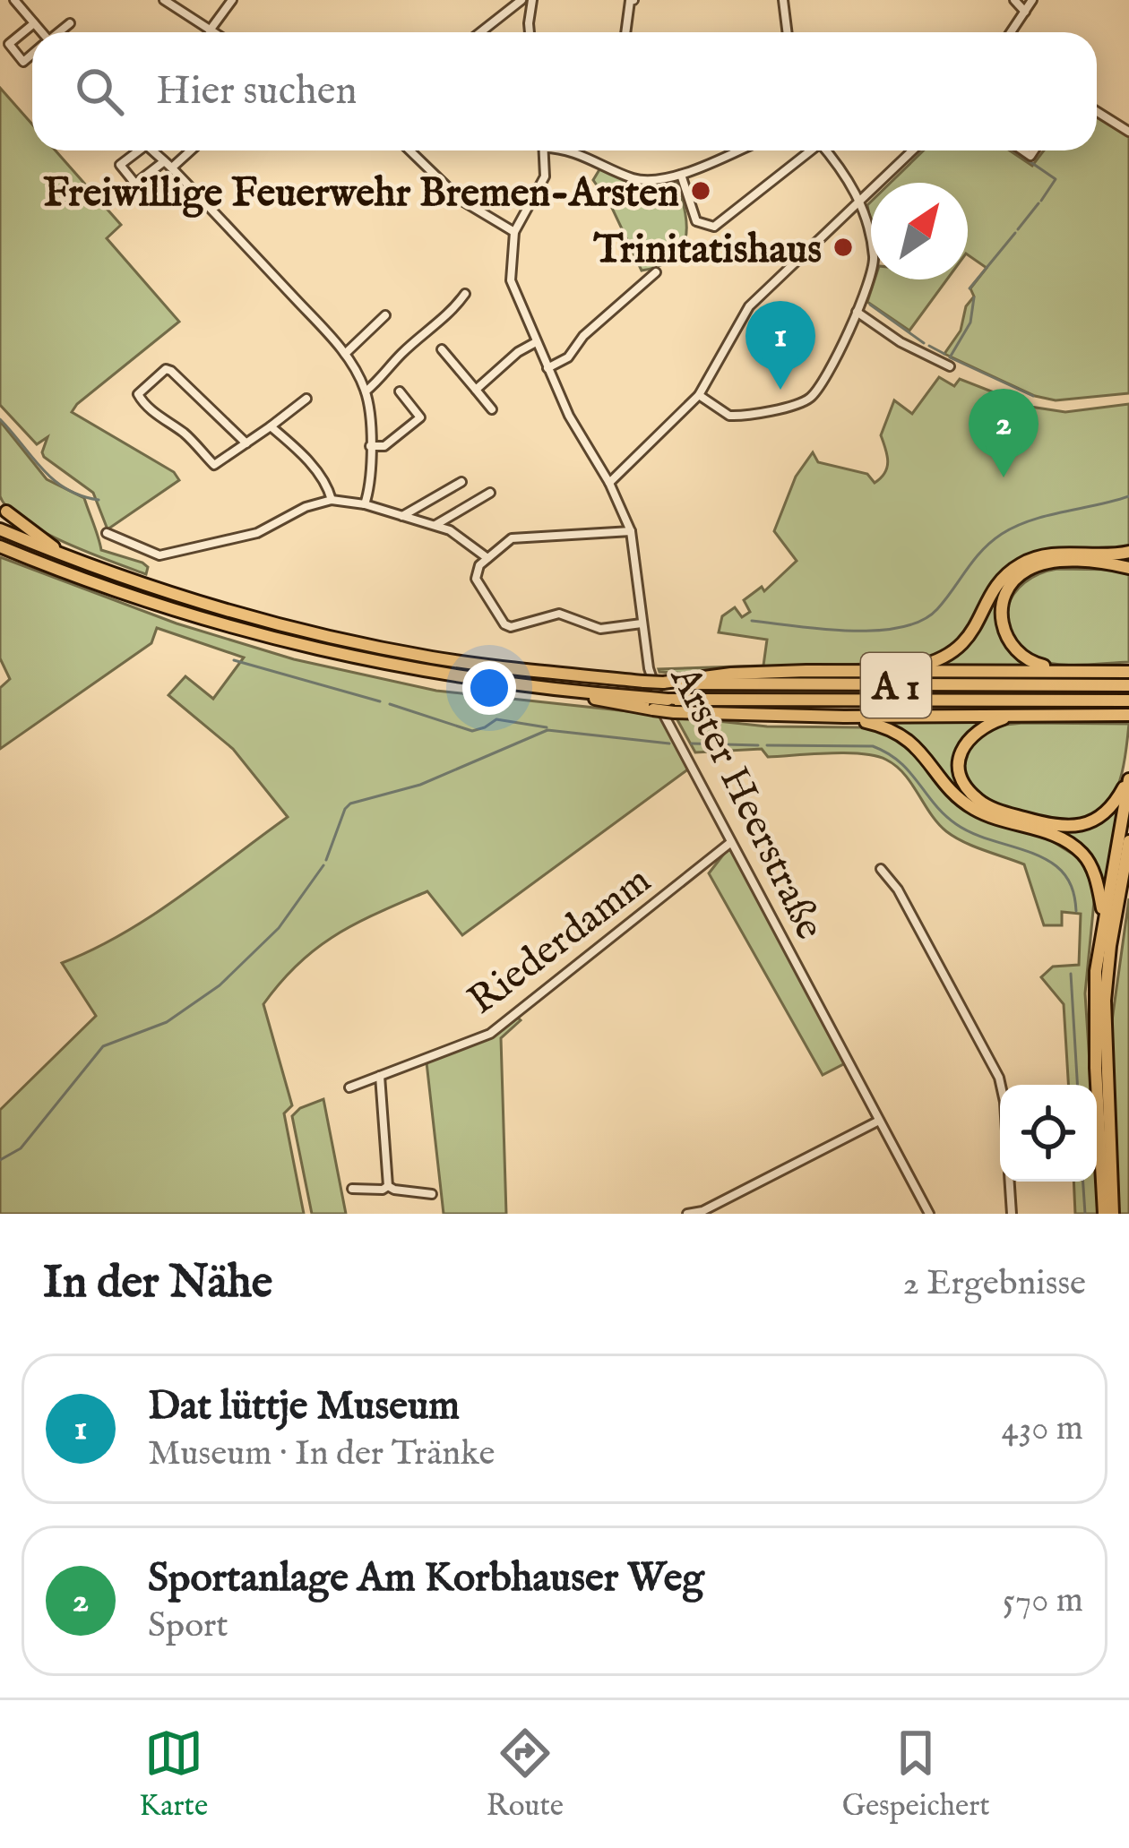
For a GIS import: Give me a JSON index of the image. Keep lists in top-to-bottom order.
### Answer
{
  "streets": {
    "highway": ["A 1"],
    "street": ["Arster Heerstraße", "Riederdamm"]
  },
  "crossings": [
    ["Arster Heerstraße", "Riederdamm"]
  ],
  "places": ["Freiwillige Feuerwehr Bremen-Arsten", "Trinitatishaus"],
  "north": "top right",
  "page": {
    "search": "Hier suchen",
    "pins": ["1", "2"],
    "heading": ["In der Nähe", "2 Ergebnisse"],
    "list": [
      {
        "mark": "1",
        "name": "Dat lüttje Museum",
        "note": "Museum · In der Tränke",
        "value": "430 m"
      },
      {
        "mark": "2",
        "name": "Sportanlage Am Korbhauser Weg",
        "note": "Sport",
        "value": "570 m"
      }
    ],
    "nav": ["Karte", "Route", "Gespeichert"]
  }
}
